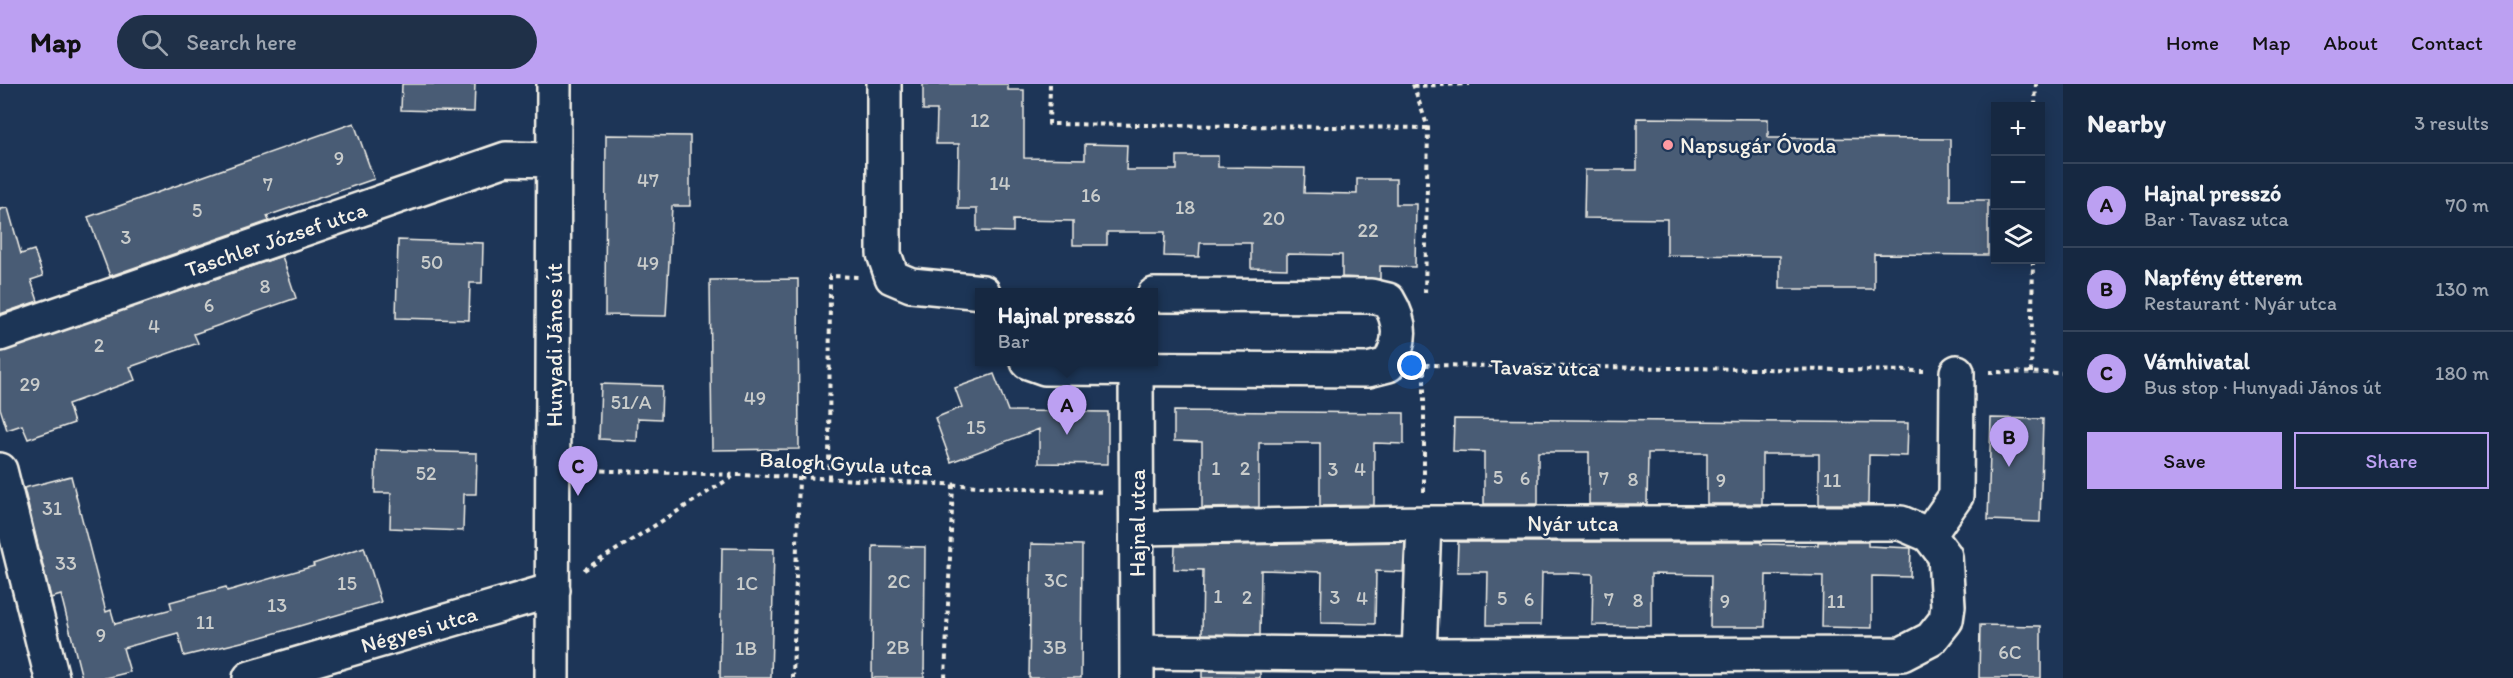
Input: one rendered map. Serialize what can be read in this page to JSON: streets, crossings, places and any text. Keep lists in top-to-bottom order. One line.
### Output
{"streets":{"street":["Taschler József utca","Hunyadi János út","Hajnal utca","Nyár utca","Négyesi utca"],"path":["Tavasz utca","Balogh Gyula utca"]},"crossings":[["Taschler József utca","Hunyadi János út"],["Hunyadi János út","Balogh Gyula utca"],["Hunyadi János út","Négyesi utca"],["Balogh Gyula utca","Hajnal utca"],["Hajnal utca","Nyár utca"]],"places":["Napsugár Óvoda"],"house_numbers":["12","9","47","14","7","16","18","5","20","22","3","50","49","8","6","4","2","29","49","51/A","15","1","2","3","4","52","5","6","7","8","9","11","31","33","3C","2C","15","1C","1","2","3","4","5","6","7","8","9","11","13","11","9","2B","3B","1B","6C"],"page":{"header":"Map","search":"Search here","nav":["Home","Map","About","Contact"],"heading":["Nearby","3 results"],"map_buttons":["+","−"],"list":[{"mark":"A","name":"Hajnal presszó","note":"Bar · Tavasz utca","value":"70 m"},{"mark":"B","name":"Napfény étterem","note":"Restaurant · Nyár utca","value":"130 m"},{"mark":"C","name":"Vámhivatal","note":"Bus stop · Hunyadi János út","value":"180 m"}],"popup":["Hajnal presszó","Bar"],"pins":["A","B","C"],"buttons":["Save","Share"]}}
